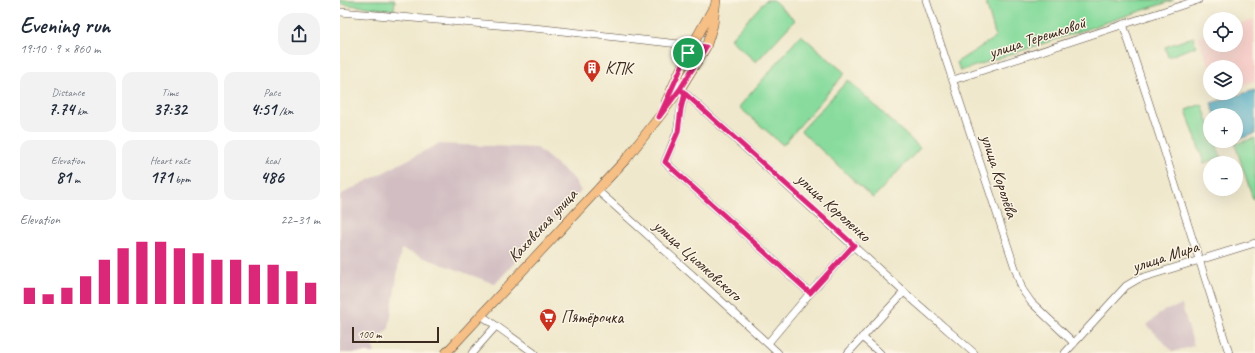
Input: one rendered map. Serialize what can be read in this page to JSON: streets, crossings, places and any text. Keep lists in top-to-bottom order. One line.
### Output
{"streets":{"main road":["Каховская улица"],"street":["улица Терешковой","улица Королёва","улица Короленко","улица Мира","улица Циолковского"]},"crossings":[["улица Терешковой","улица Королёва"],["улица Королёва","улица Мира"],["улица Короленко","Каховская улица"],["Каховская улица","улица Циолковского"]],"places":{"building":["КПК"],"supermarket":["Пятёрочка"]},"scale_bar":"100 m","page":{"heading":["Evening run","19:10 · 9 × 860 m"],"map_buttons":["+","−"],"stats":[["Distance","7.74 km"],["Time","37:32"],["Pace","4:51 /km"],["Elevation","81 m"],["Heart rate","171 bpm"],["kcal","486"]],"chart":["Elevation","22–31 m"],"scale":"100 m"}}
